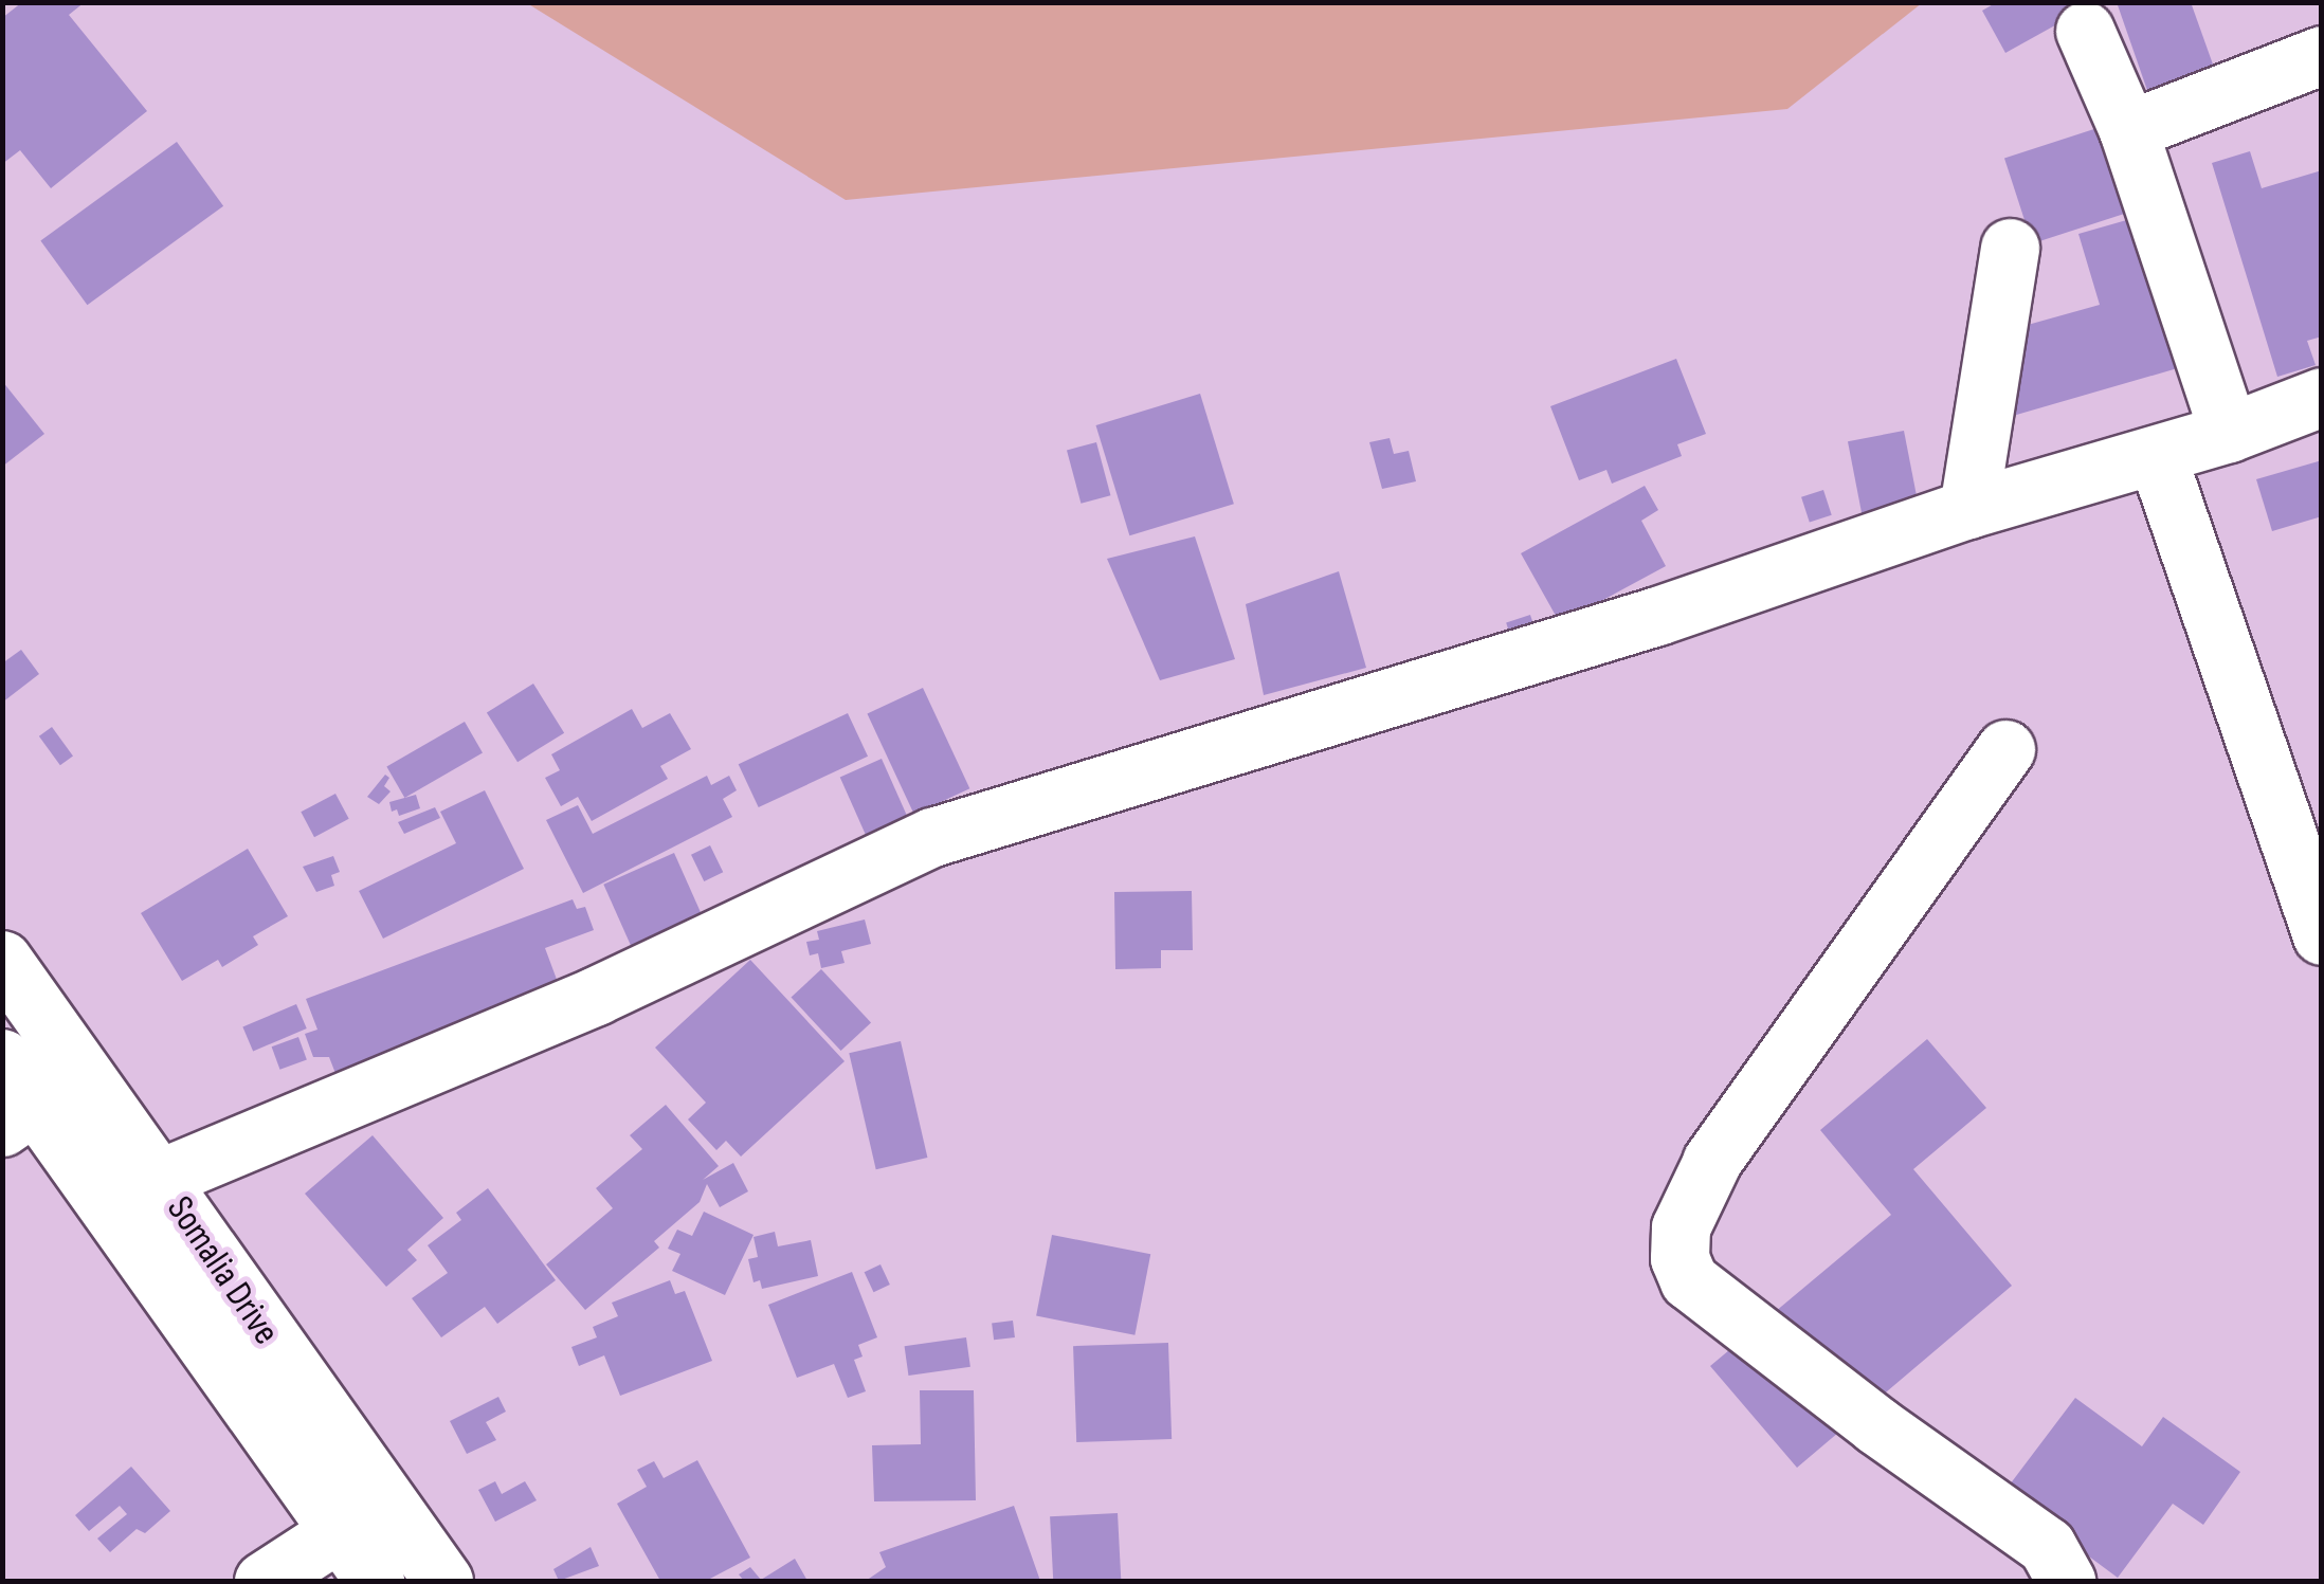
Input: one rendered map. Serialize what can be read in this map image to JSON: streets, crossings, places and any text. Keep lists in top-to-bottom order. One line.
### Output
{"streets":{"street":["Somalia Drive"]}}
